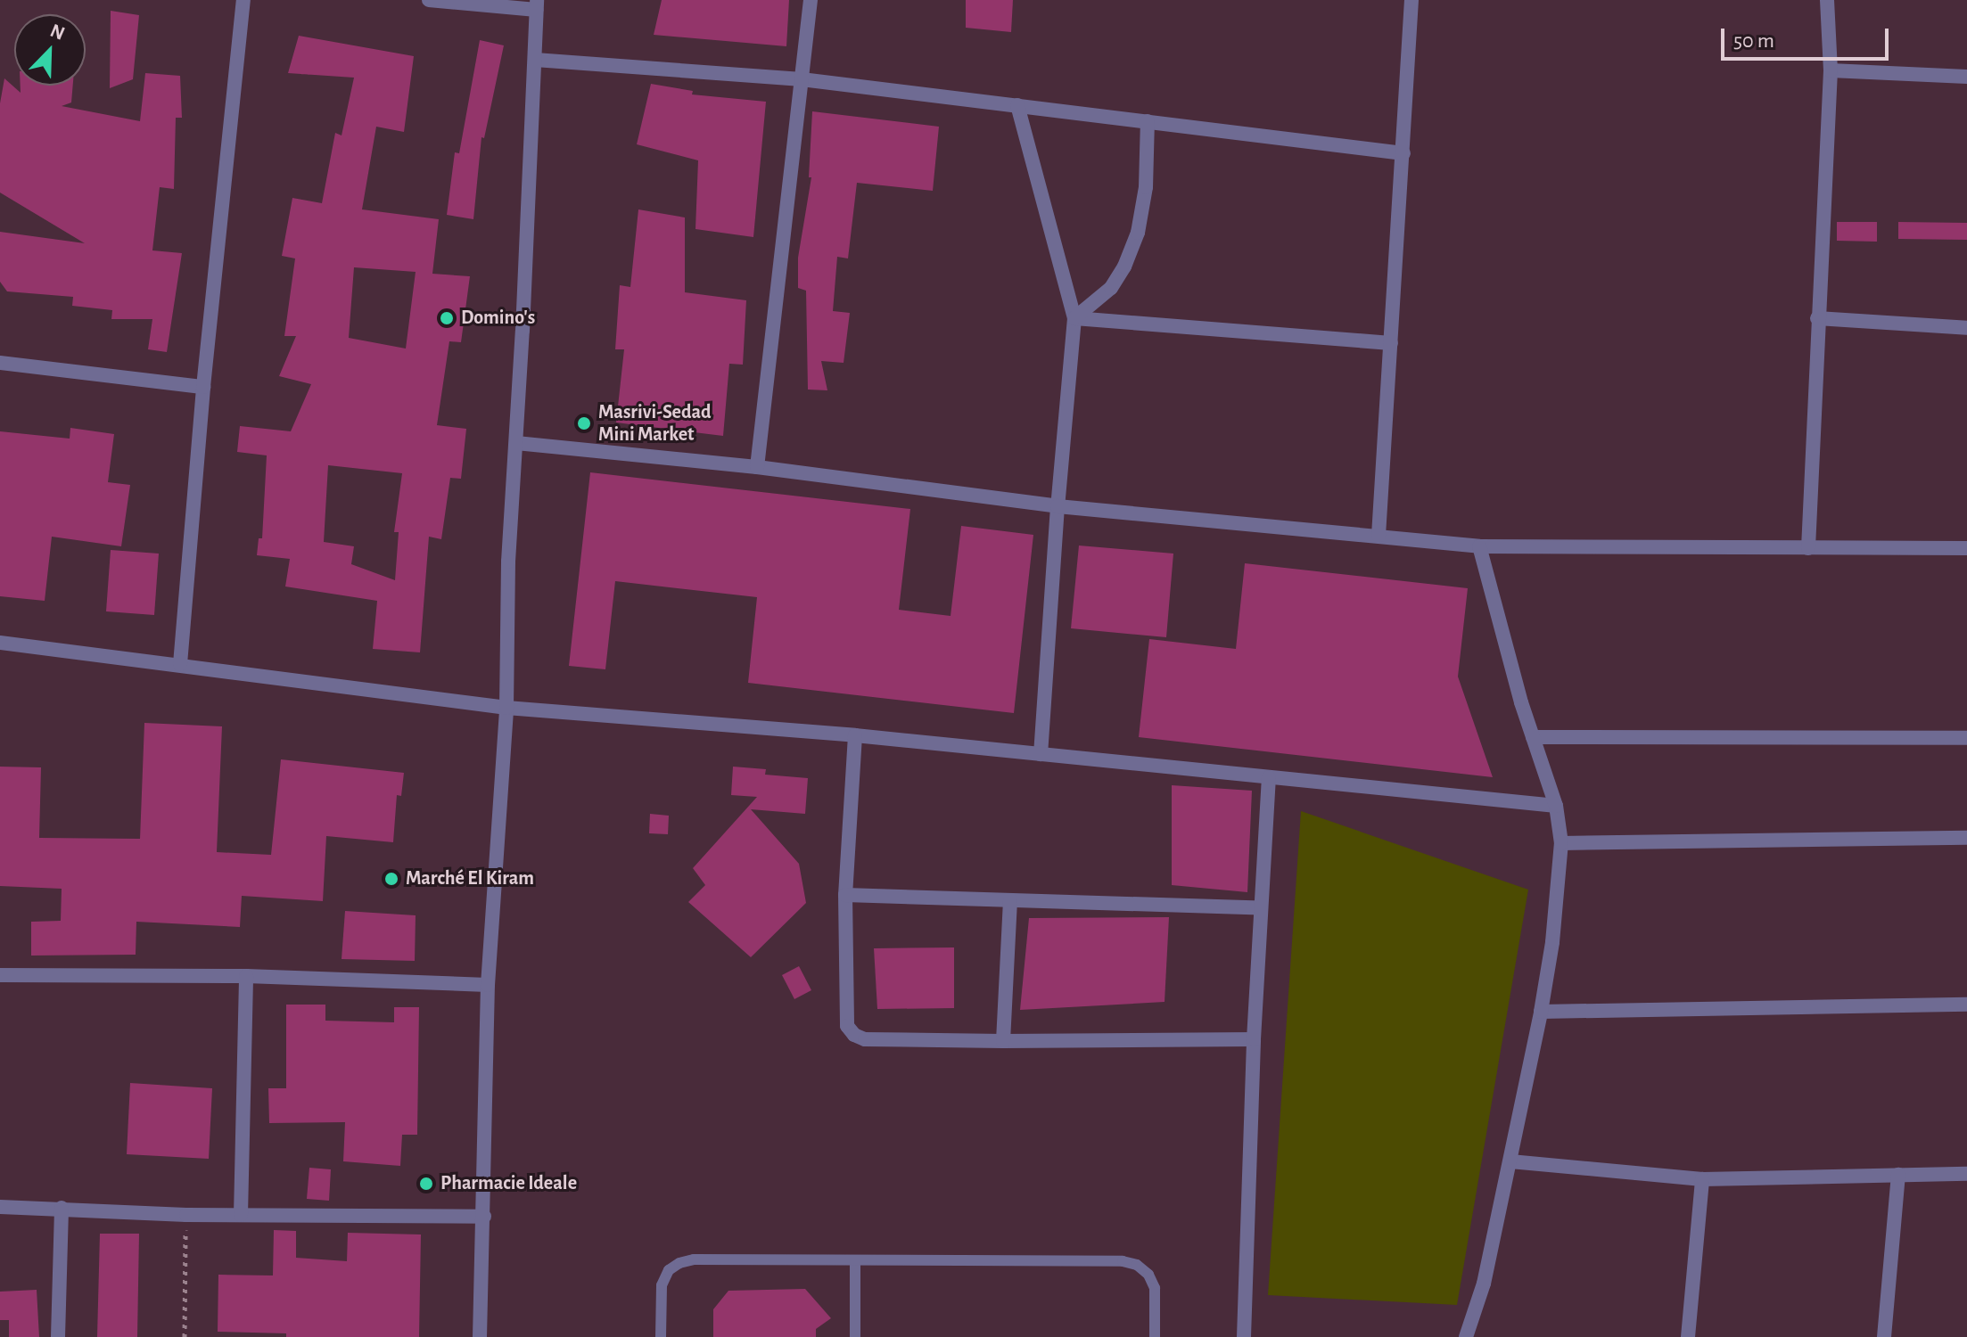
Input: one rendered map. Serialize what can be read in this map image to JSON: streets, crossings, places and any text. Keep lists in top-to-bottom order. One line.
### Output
{"places":["Domino's","Masrivi-Sedad Mini Market","Marché El Kiram","Pharmacie Ideale"],"scale_bar":"50 m","north":"top right"}
